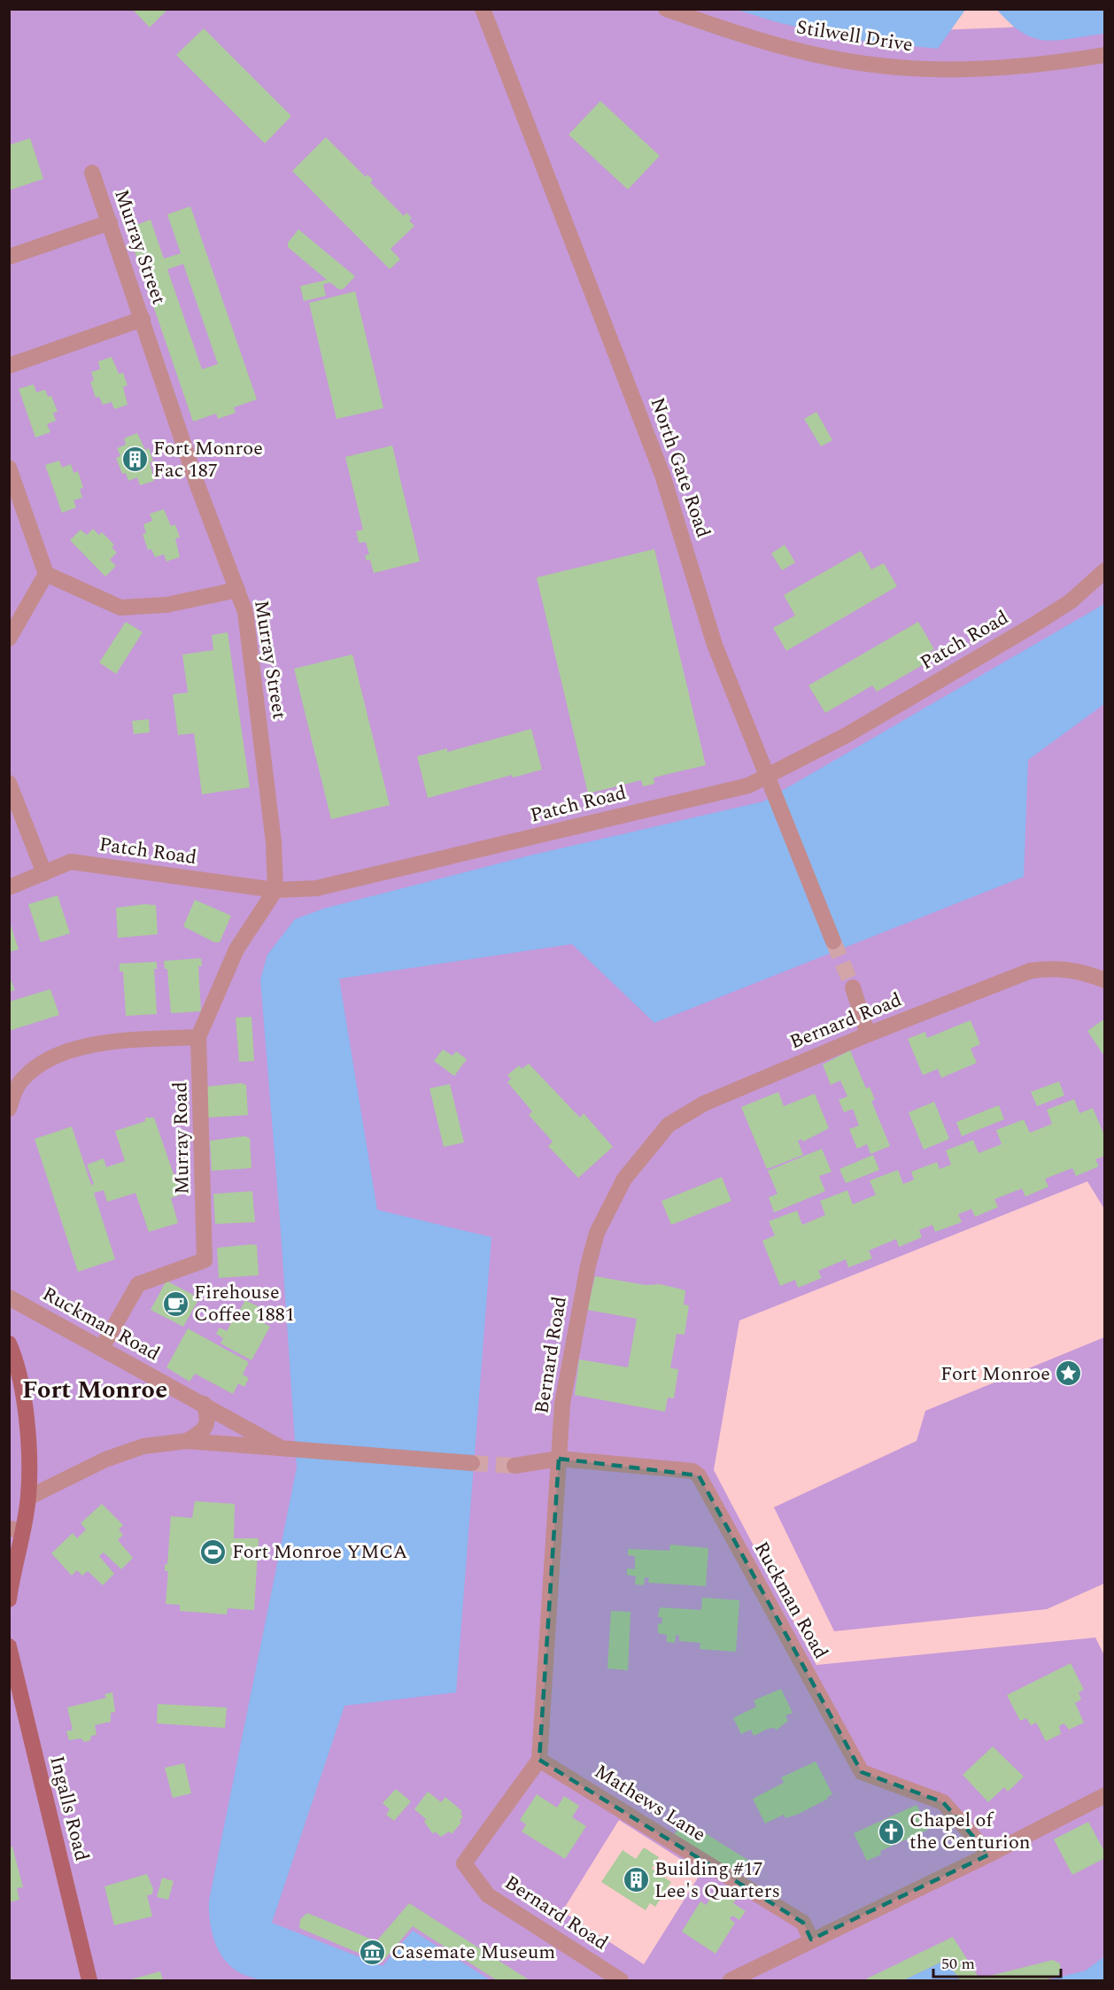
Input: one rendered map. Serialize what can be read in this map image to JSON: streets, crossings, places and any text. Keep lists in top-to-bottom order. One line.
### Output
{"streets":{"street":["Stilwell Drive","Murray Street","North Gate Road","Patch Road","Bernard Road","Murray Road","Ruckman Road","Mathews Lane","Ingalls Road"]},"crossings":[["Murray Street","Patch Road"],["Murray Street","Murray Road"],["North Gate Road","Patch Road"],["Patch Road","Murray Road"],["Bernard Road","Ruckman Road"],["Bernard Road","Mathews Lane"],["Murray Road","Ruckman Road"]],"districts":["Fort Monroe"],"places":{"building":["Fort Monroe Fac 187","Building #17 Lee's Quarters"],"cafe":["Firehouse Coffee 1881"],"place":["Fort Monroe"],"sports":["Fort Monroe YMCA"],"church":["Chapel of the Centurion"],"museum":["Casemate Museum"]},"scale_bar":"50 m"}
